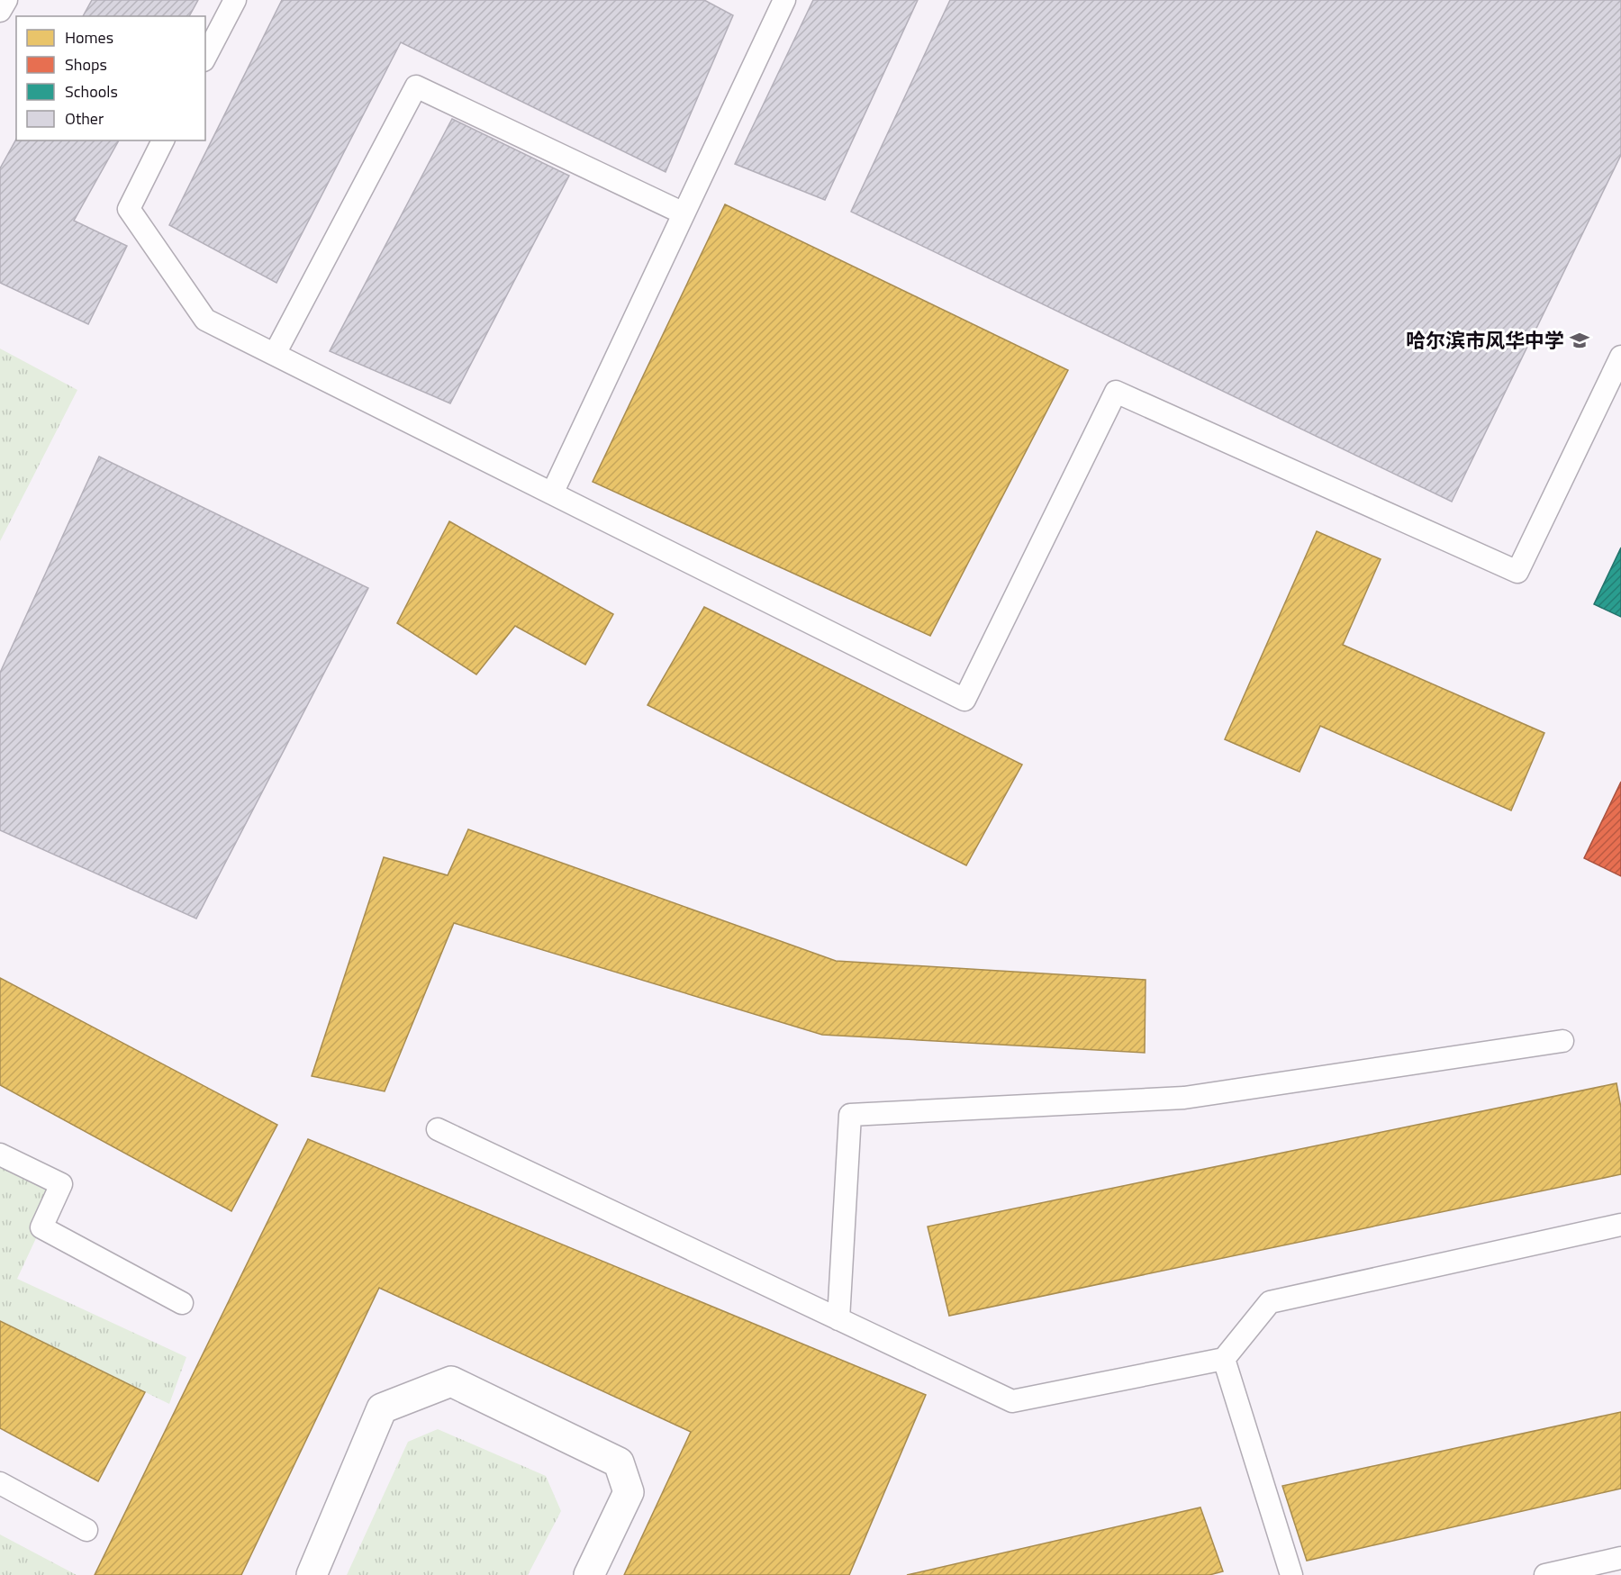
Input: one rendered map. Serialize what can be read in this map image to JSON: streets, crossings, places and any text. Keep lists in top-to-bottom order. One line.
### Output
{"places":{"school or university":["哈尔滨市风华中学"]},"legend":["Homes","Shops","Schools","Other"]}
